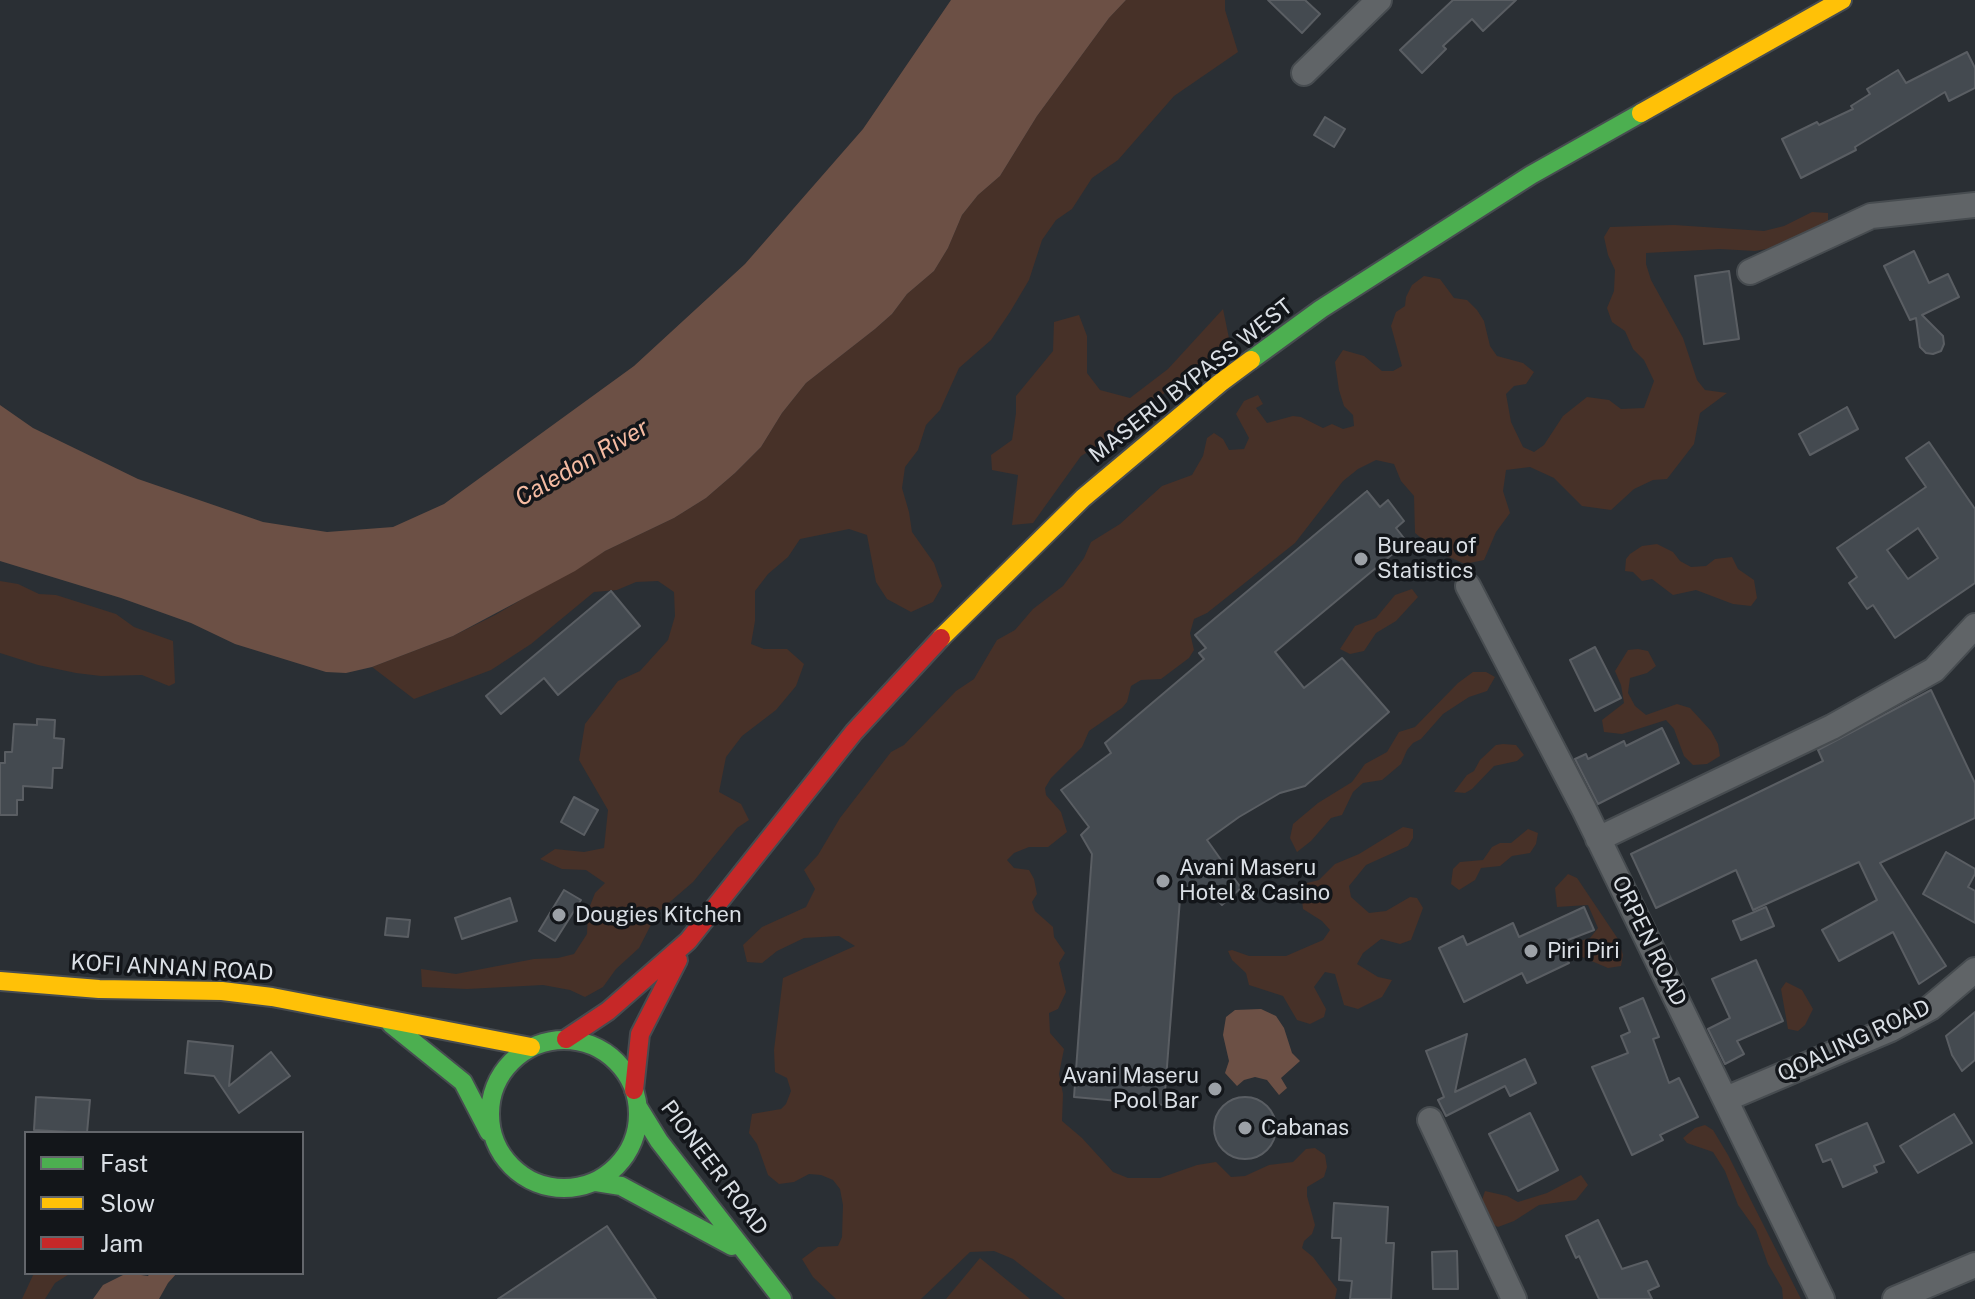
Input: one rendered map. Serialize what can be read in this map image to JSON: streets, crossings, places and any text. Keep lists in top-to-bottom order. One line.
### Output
{"streets":{"main road":["MASERU BYPASS WEST","KOFI ANNAN ROAD","PIONEER ROAD"],"street":["ORPEN ROAD","QOALING ROAD"]},"crossings":[["ORPEN ROAD","QOALING ROAD"],["KOFI ANNAN ROAD","PIONEER ROAD"]],"water":["Caledon River"],"places":["Bureau of Statistics","Avani Maseru Hotel & Casino","Dougies Kitchen","Piri Piri","Avani Maseru Pool Bar","Cabanas"],"legend":["Fast","Slow","Jam"]}
